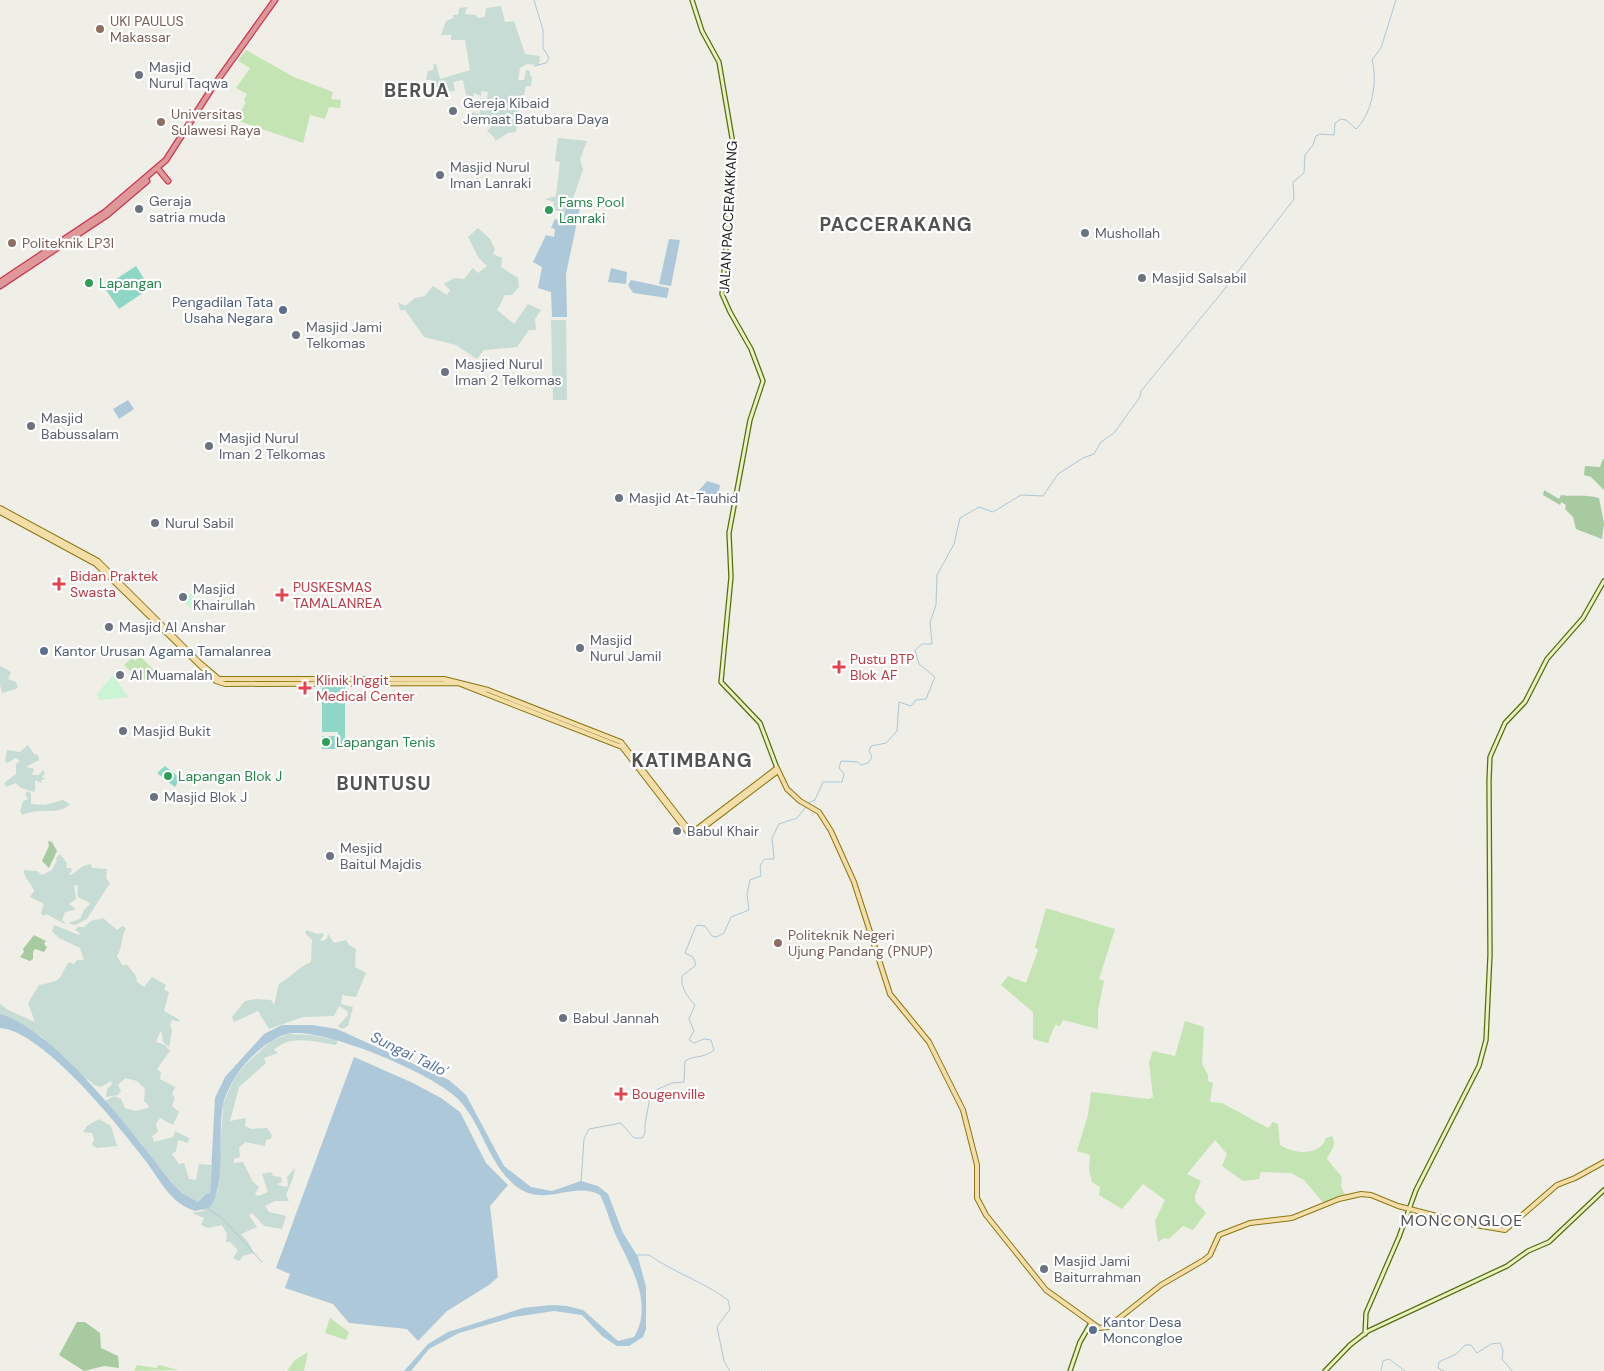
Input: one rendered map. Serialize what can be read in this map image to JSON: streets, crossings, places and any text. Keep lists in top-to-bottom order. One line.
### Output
{"streets":{"street":["JALAN PACCERAKKANG"]},"districts":["BERUA","PACCERAKANG","KATIMBANG","BUNTUSU","MONCONGLOE"],"water":["Sungai Tallo'"],"places":{"other":["UKI PAULUS Makassar","Masjid Nurul Taqwa","Gereja Kibaid Jemaat Batubara Daya","Universitas Sulawesi Raya","Masjid Nurul Iman Lanraki","Geraja satria muda","Fams Pool Lanraki","Mushollah","Politeknik LP3I","Masjid Salsabil","Lapangan","Pengadilan Tata Usaha Negara","Masjid Jami Telkomas","Masjied Nurul Iman 2 Telkomas","Masjid Babussalam","Masjid Nurul Iman 2 Telkomas","Masjid At-Tauhid","Nurul Sabil","Masjid Khairullah","Masjid Al Anshar","Masjid Nurul Jamil","Kantor Urusan Agama Tamalanrea","Al Muamalah","Masjid Bukit","Lapangan Tenis","Lapangan Blok J","Masjid Blok J","Babul Khair","Mesjid Baitul Majdis","Politeknik Negeri Ujung Pandang (PNUP)","Babul Jannah","Masjid Jami Baiturrahman","Kantor Desa Moncongloe"],"health":["Bidan Praktek Swasta","PUSKESMAS TAMALANREA","Pustu BTP Blok AF","Klinik Inggit Medical Center","Bougenville"]}}
